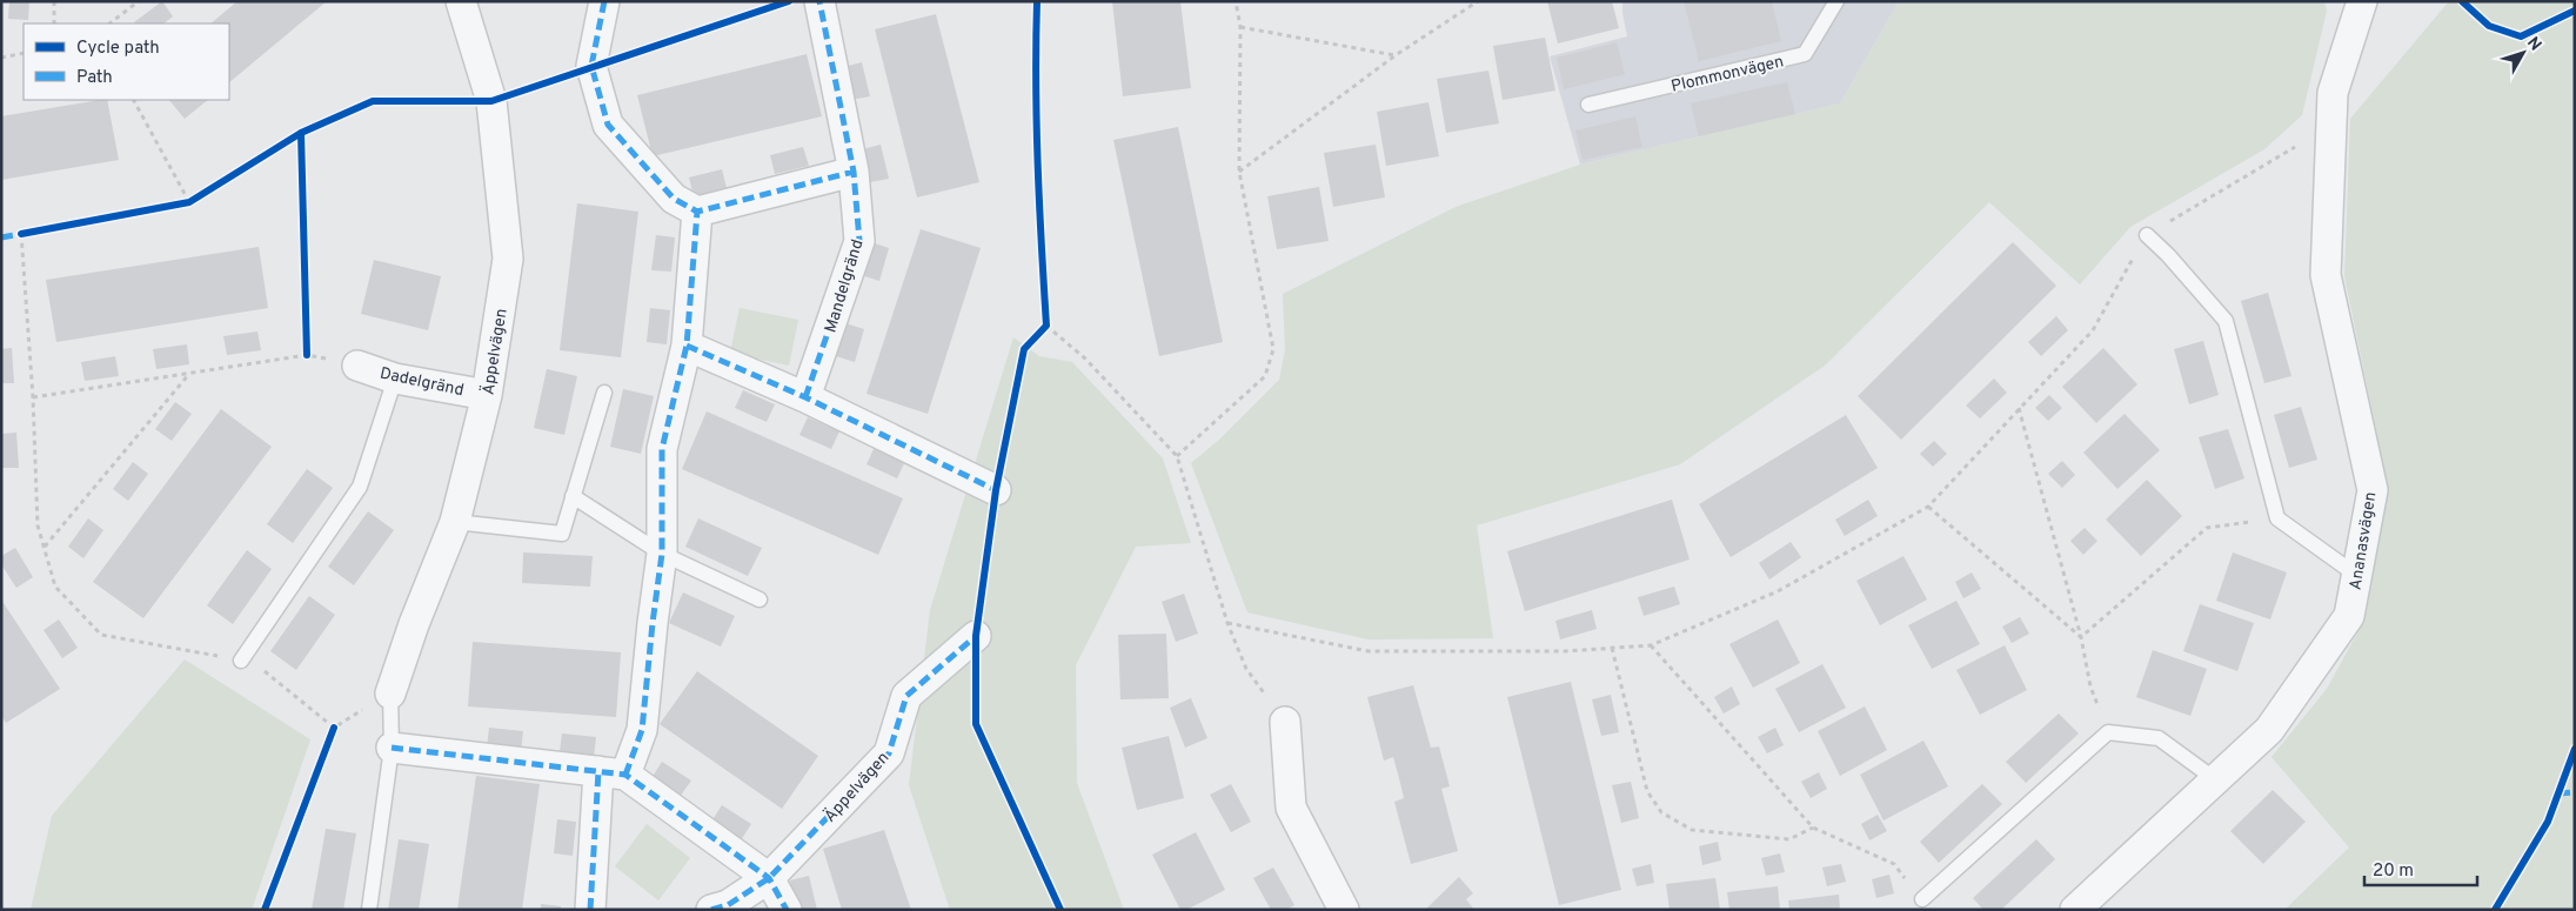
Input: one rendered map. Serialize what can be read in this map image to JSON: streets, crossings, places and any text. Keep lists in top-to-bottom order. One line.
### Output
{"streets":{"street":["Mandelgränd","Äppelvägen","Dadelgränd","Ananasvägen"],"lane":["Plommonvägen"]},"crossings":[["Äppelvägen","Dadelgränd"]],"legend":["Cycle path","Path"],"scale_bar":"20 m","north":"top right"}
